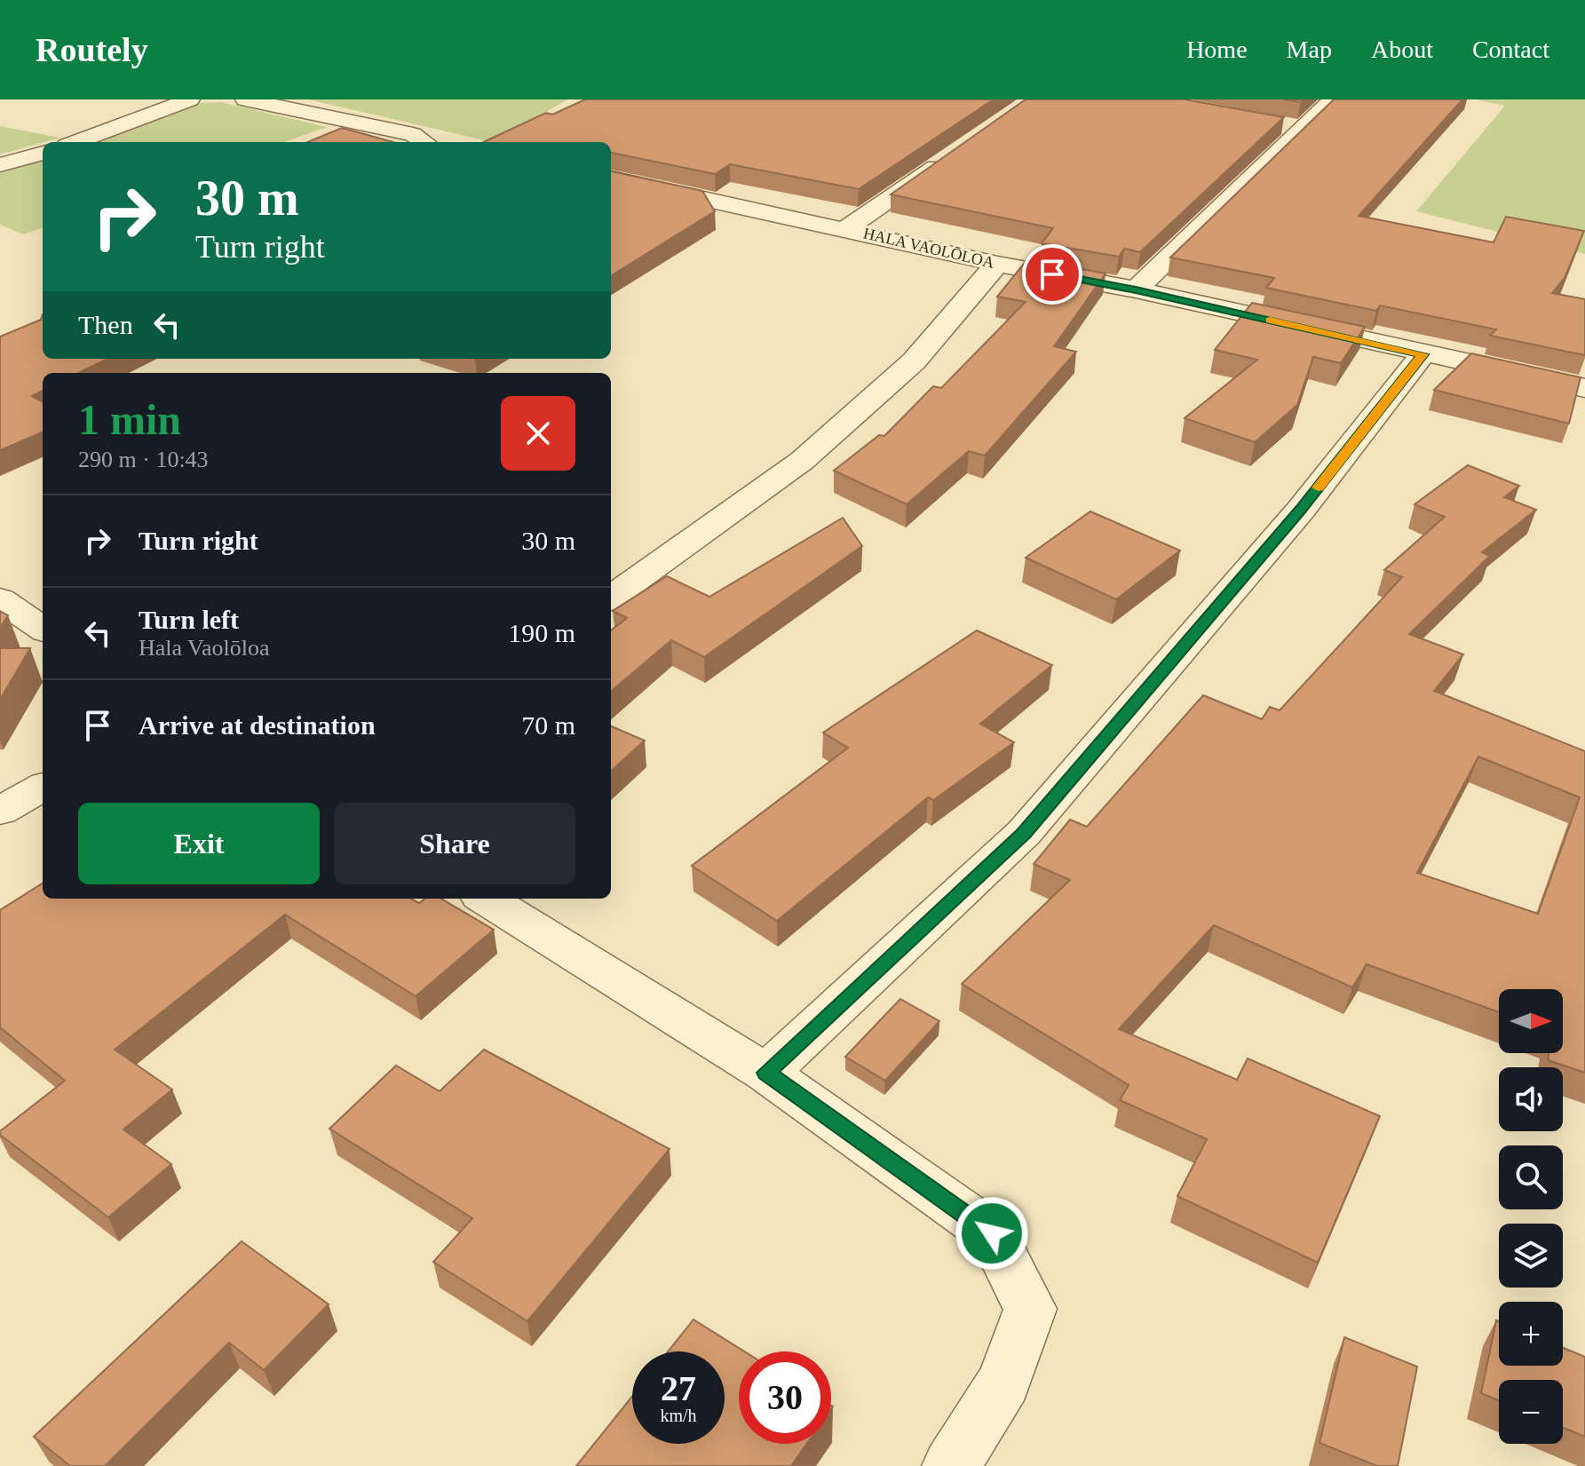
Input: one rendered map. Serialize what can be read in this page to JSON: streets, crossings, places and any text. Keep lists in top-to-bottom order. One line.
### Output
{"streets":{"street":["HALA VAOLŌLOA"]},"north":"right","page":{"header":"Routely","nav":["Home","Map","About","Contact"],"turn":["30 m","Turn right"],"then":"Then","heading":["1 min","290 m · 10:43"],"list":[{"name":"Turn right","value":"30 m"},{"name":"Turn left","note":"Hala Vaolōloa","value":"190 m"},{"name":"Arrive at destination","value":"70 m"}],"buttons":["Exit","Share"],"map_buttons":["+","−"],"speed":"27 km/h","limit":"30"}}
